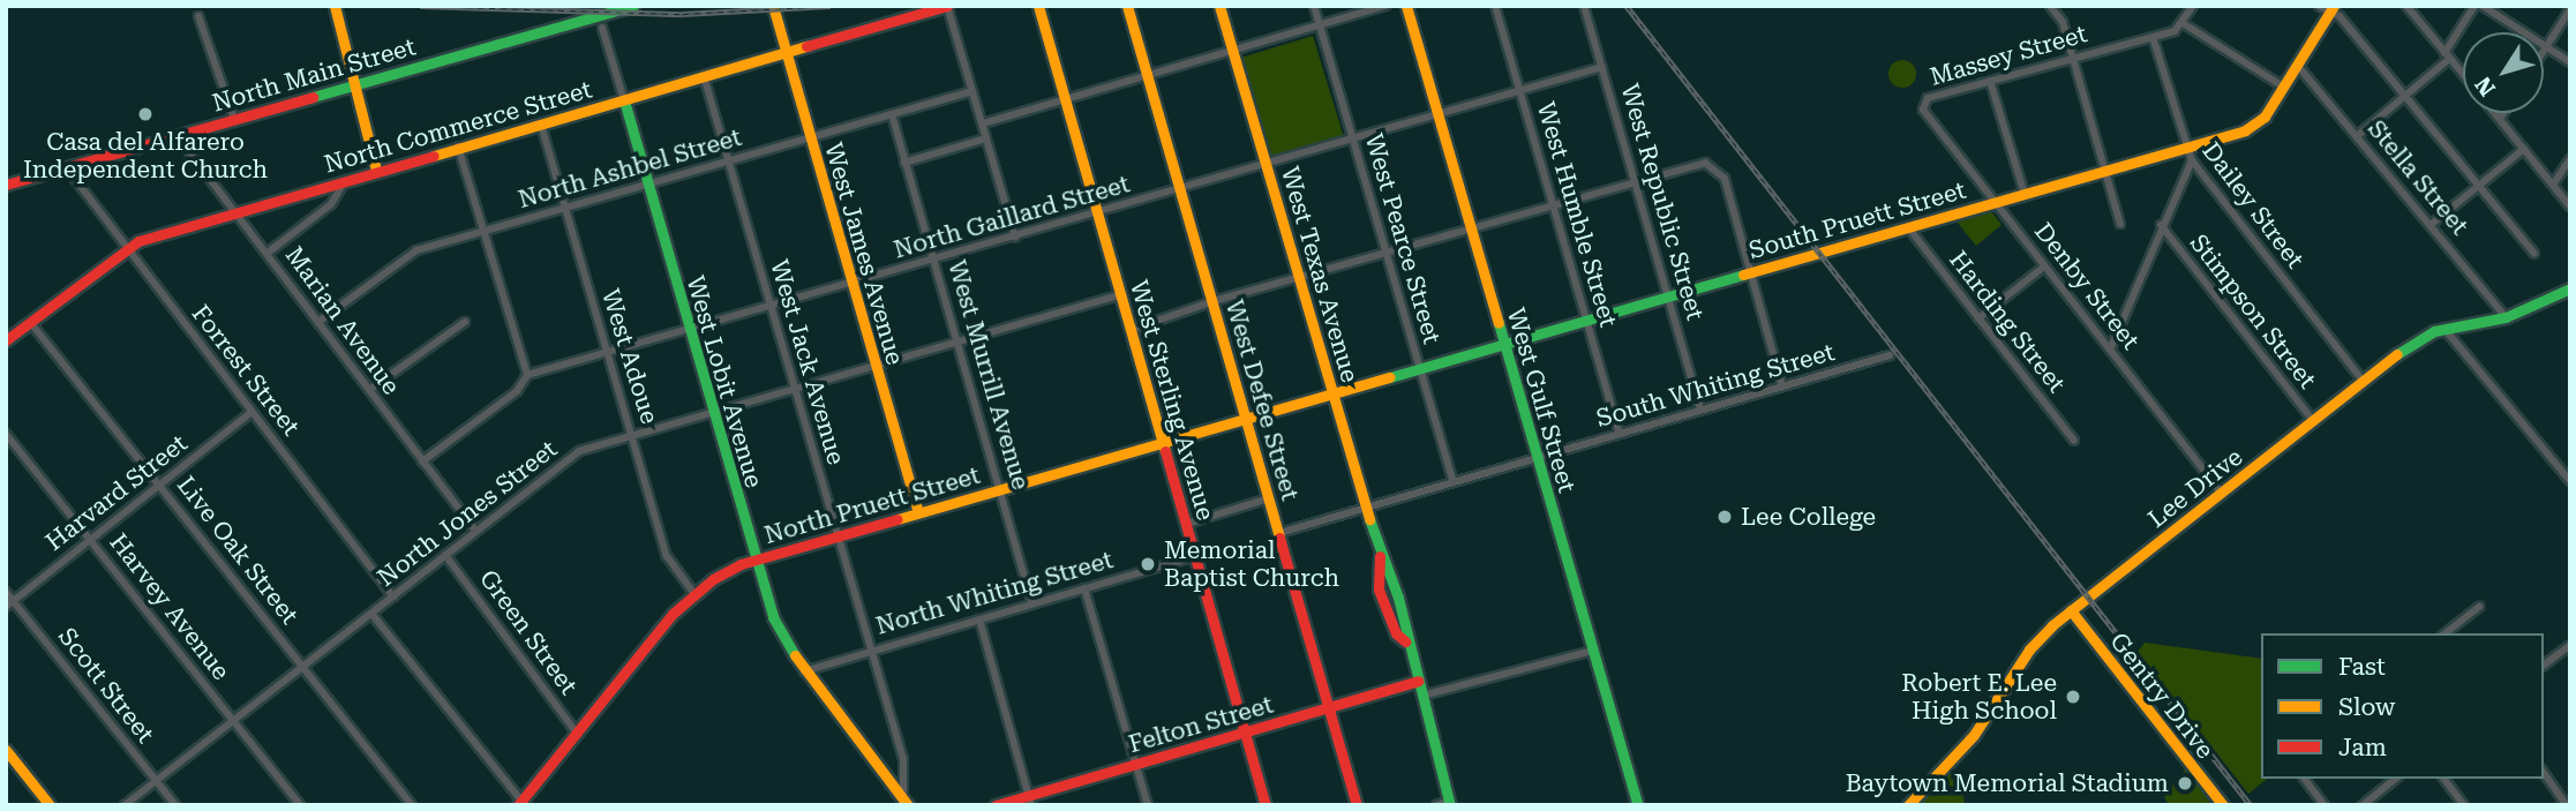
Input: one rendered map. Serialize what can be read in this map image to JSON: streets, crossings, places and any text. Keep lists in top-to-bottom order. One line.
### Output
{"streets":{"street":["Massey Street","North Main Street","North Commerce Street","North Ashbel Street","Stella Street","West Republic Street","Dailey Street","West Humble Street","North Gaillard Street","South Pruett Street","West Pearce Street","West James Avenue","West Texas Avenue","Denby Street","Stimpson Street","Marian Avenue","Harding Street","West Adoue","West Jack Avenue","Forrest Street","West Murrill Avenue","West Lobit Avenue","South Whiting Street","West Sterling Avenue","West Defee Street","West Gulf Street","Lee Drive","Harvard Street","North Pruett Street","North Jones Street","Live Oak Street","North Whiting Street","Harvey Avenue","Green Street","Scott Street","Gentry Drive","Felton Street"]},"crossings":[["Massey Street","Dailey Street"],["Massey Street","Denby Street"],["North Main Street","Marian Avenue"],["North Main Street","Forrest Street"],["North Commerce Street","West James Avenue"],["North Commerce Street","Marian Avenue"],["North Commerce Street","West Adoue"],["North Commerce Street","West Jack Avenue"],["North Commerce Street","Forrest Street"],["North Commerce Street","West Lobit Avenue"],["North Commerce Street","Live Oak Street"],["North Ashbel Street","West James Avenue"],["North Ashbel Street","Marian Avenue"],["North Ashbel Street","West Adoue"],["North Ashbel Street","West Jack Avenue"],["North Ashbel Street","West Murrill Avenue"],["North Ashbel Street","West Lobit Avenue"],["Stella Street","South Pruett Street"],["Stella Street","Lee Drive"],["West Republic Street","North Gaillard Street"],["West Republic Street","South Pruett Street"],["West Republic Street","South Whiting Street"],["Dailey Street","South Pruett Street"],["Dailey Street","Lee Drive"],["West Humble Street","North Gaillard Street"],["West Humble Street","South Pruett Street"],["West Humble Street","South Whiting Street"],["North Gaillard Street","West Pearce Street"],["North Gaillard Street","West James Avenue"],["North Gaillard Street","West Texas Avenue"],["North Gaillard Street","Marian Avenue"],["North Gaillard Street","West Adoue"],["North Gaillard Street","West Jack Avenue"],["North Gaillard Street","West Murrill Avenue"],["North Gaillard Street","West Lobit Avenue"],["North Gaillard Street","West Sterling Avenue"],["North Gaillard Street","West Defee Street"],["North Gaillard Street","West Gulf Street"],["South Pruett Street","West Pearce Street"],["South Pruett Street","West Texas Avenue"],["South Pruett Street","Denby Street"],["South Pruett Street","Harding Street"],["South Pruett Street","West Gulf Street"],["South Pruett Street","North Pruett Street"],["West Pearce Street","South Whiting Street"],["West James Avenue","North Pruett Street"],["West James Avenue","North Jones Street"],["West Texas Avenue","South Whiting Street"],["West Texas Avenue","North Pruett Street"],["West Texas Avenue","Felton Street"],["Denby Street","Lee Drive"],["Stimpson Street","Lee Drive"],["Marian Avenue","North Jones Street"],["West Adoue","North Pruett Street"],["West Adoue","North Jones Street"],["West Jack Avenue","West Lobit Avenue"],["West Jack Avenue","North Pruett Street"],["West Jack Avenue","North Jones Street"],["West Jack Avenue","North Whiting Street"],["Forrest Street","Harvard Street"],["Forrest Street","North Jones Street"],["West Murrill Avenue","North Pruett Street"],["West Murrill Avenue","North Jones Street"],["West Murrill Avenue","North Whiting Street"],["West Lobit Avenue","North Pruett Street"],["West Lobit Avenue","North Jones Street"],["West Lobit Avenue","North Whiting Street"],["South Whiting Street","West Gulf Street"],["West Sterling Avenue","North Pruett Street"],["West Sterling Avenue","North Jones Street"],["West Sterling Avenue","North Whiting Street"],["West Sterling Avenue","Felton Street"],["West Defee Street","North Pruett Street"],["West Defee Street","Felton Street"],["Lee Drive","Gentry Drive"],["Harvard Street","Live Oak Street"],["Harvard Street","Harvey Avenue"],["Harvard Street","Scott Street"],["North Pruett Street","Green Street"],["North Jones Street","Live Oak Street"],["North Jones Street","Harvey Avenue"],["North Jones Street","Green Street"],["North Jones Street","Scott Street"]],"places":["Casa del Alfarero Independent Church","Lee College","Memorial Baptist Church","Robert E. Lee High School","Baytown Memorial Stadium"],"legend":["Fast","Slow","Jam"],"north":"bottom left"}
